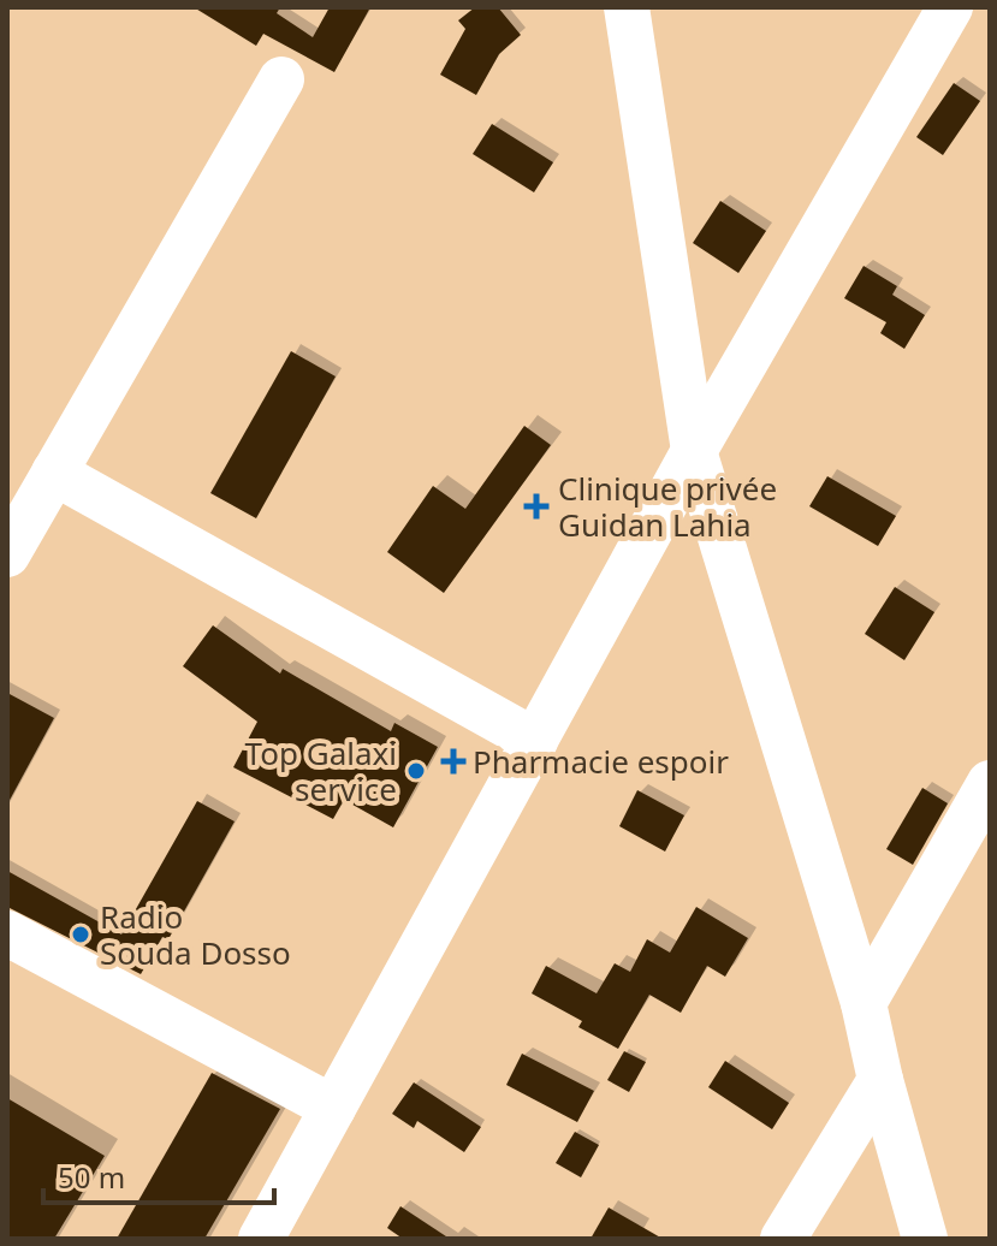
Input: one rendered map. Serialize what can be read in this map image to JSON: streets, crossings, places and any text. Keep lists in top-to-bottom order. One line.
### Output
{"places":{"health":["Clinique privée Guidan Lahia","Pharmacie espoir"],"other":["Top Galaxi service","Radio Souda Dosso"]},"scale_bar":"50 m"}
